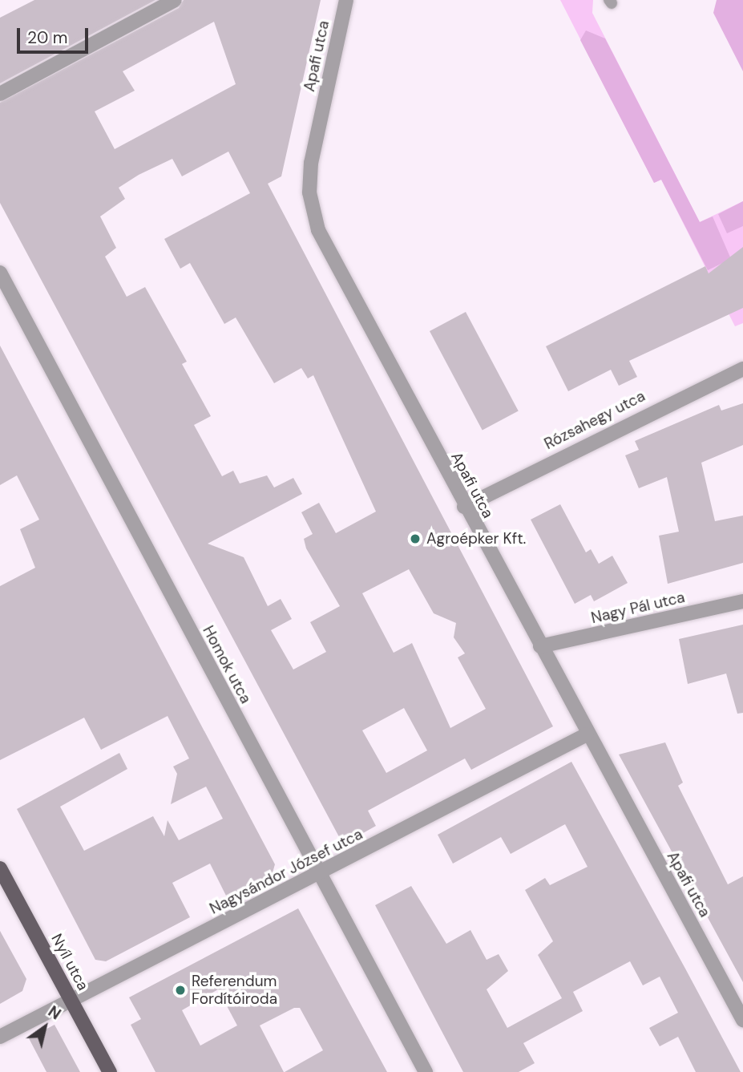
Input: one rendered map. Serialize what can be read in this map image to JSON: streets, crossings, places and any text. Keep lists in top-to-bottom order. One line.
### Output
{"streets":{"main road":["Nyíl utca"],"street":["Apafi utca","Rózsahegy utca","Nagy Pál utca","Homok utca","Nagysándor József utca"]},"crossings":[["Apafi utca","Rózsahegy utca"],["Apafi utca","Nagy Pál utca"],["Apafi utca","Nagysándor József utca"],["Homok utca","Nagysándor József utca"],["Nagysándor József utca","Nyíl utca"]],"places":["Agroépker Kft.","Referendum Fordítóiroda"],"scale_bar":"20 m","north":"top right"}
